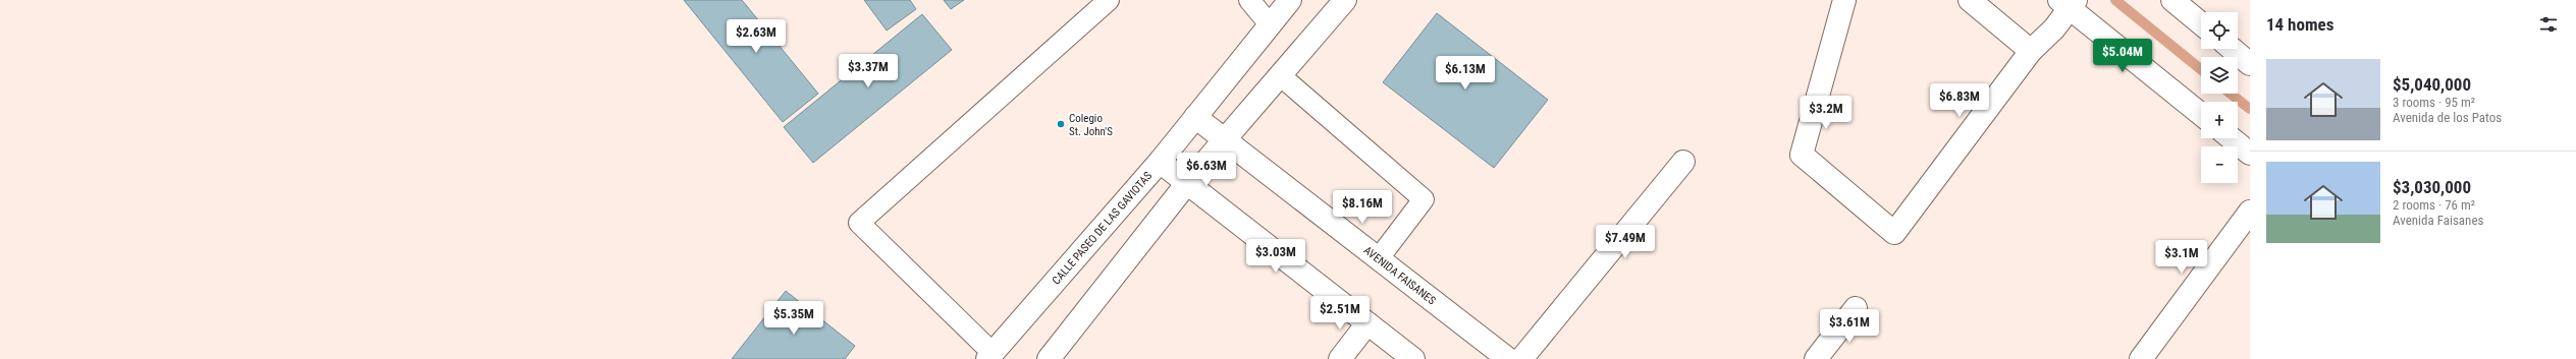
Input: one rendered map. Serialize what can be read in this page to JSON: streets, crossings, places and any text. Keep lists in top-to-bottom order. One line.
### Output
{"streets":{"street":["CALLE PASEO DE LAS GAVIOTAS","AVENIDA FAISANES"]},"crossings":[["CALLE PASEO DE LAS GAVIOTAS","AVENIDA FAISANES"]],"places":["Colegio St. John'S"],"page":{"heading":"14 homes","map_buttons":["+","−"],"price":["$2.63M","$5.04M","$3.37M","$6.13M","$6.83M","$3.2M","$6.63M","$8.16M","$7.49M","$3.03M","$3.1M","$2.51M","$5.35M","$3.61M"],"list":[{"name":"$5,040,000","note":"3 rooms · 95 m² · Avenida de los Patos"},{"name":"$3,030,000","note":"2 rooms · 76 m² · Avenida Faisanes"}]}}
